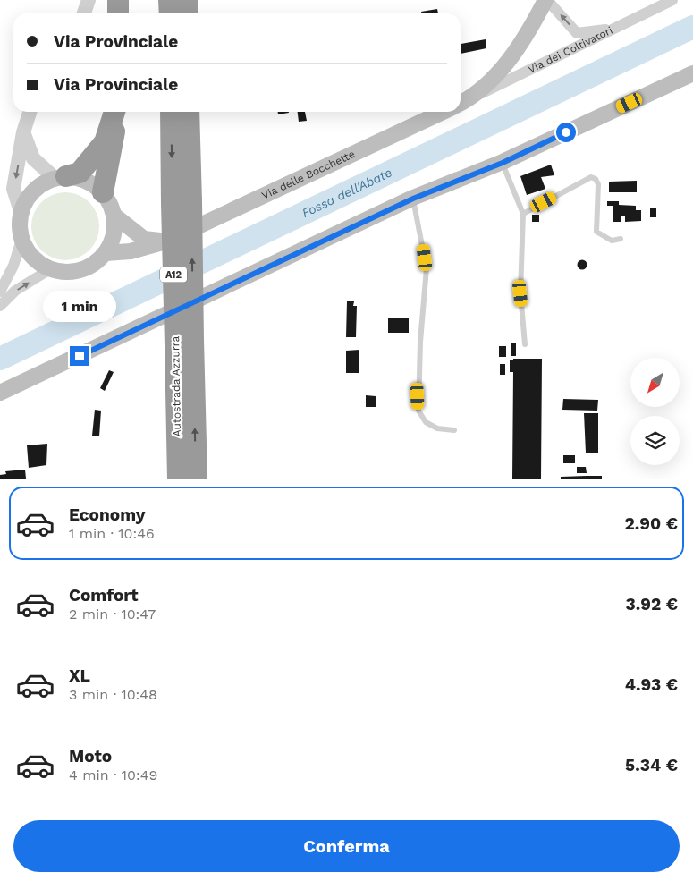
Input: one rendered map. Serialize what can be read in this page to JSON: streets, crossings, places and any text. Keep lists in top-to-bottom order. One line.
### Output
{"streets":{"highway":["A12","Autostrada Azzurra"],"main road":["Via delle Bocchette"],"street":["Via dei Coltivatori"]},"water":["Fossa dell'Abate"],"north":"bottom left","page":{"banner":["Via Provinciale","Via Provinciale"],"bubble":"1 min","list":[{"name":"Economy","note":"1 min · 10:46","value":"2.90 €"},{"name":"Comfort","note":"2 min · 10:47","value":"3.92 €"},{"name":"XL","note":"3 min · 10:48","value":"4.93 €"},{"name":"Moto","note":"4 min · 10:49","value":"5.34 €"}],"buttons":"Conferma"}}
